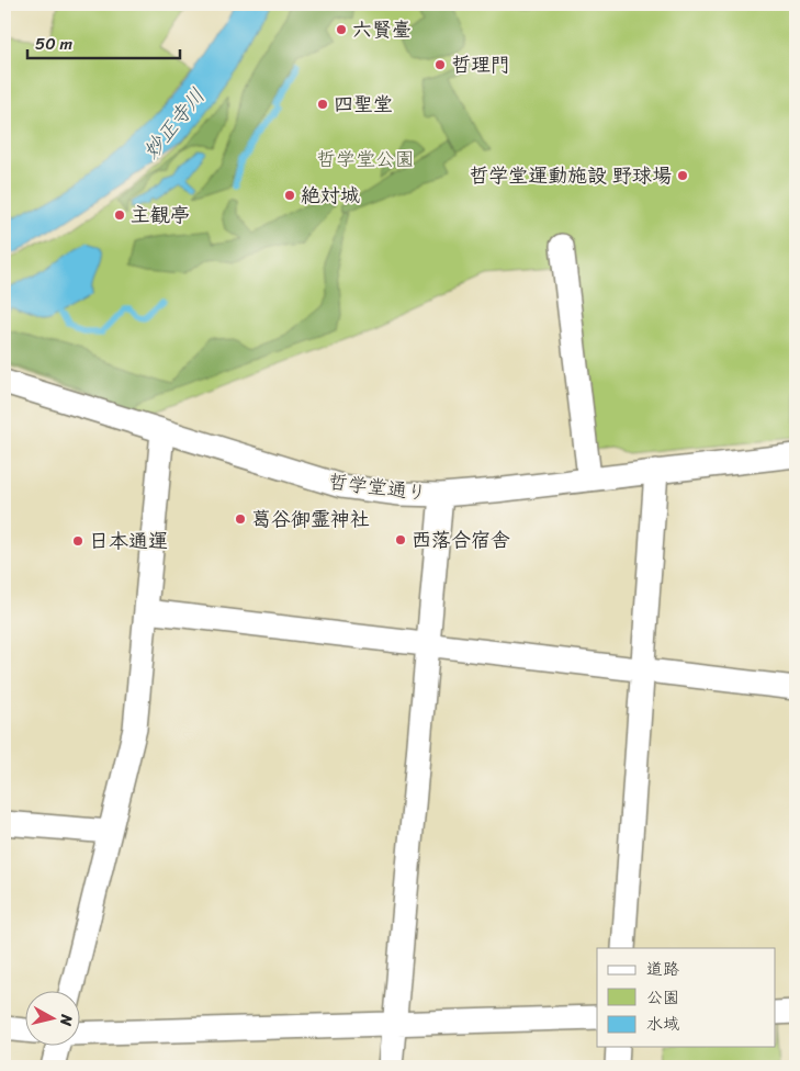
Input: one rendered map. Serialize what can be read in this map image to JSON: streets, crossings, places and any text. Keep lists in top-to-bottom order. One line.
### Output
{"streets":{"street":["哲学堂通り"]},"water":["妙正寺川"],"parks":["哲学堂公園"],"places":["六賢臺","哲理門","四聖堂","哲学堂運動施設 野球場","絶対城","主観亭","葛谷御霊神社","西落合宿舎","日本通運"],"legend":["道路","公園","水域"],"scale_bar":"50 m","north":"right"}
